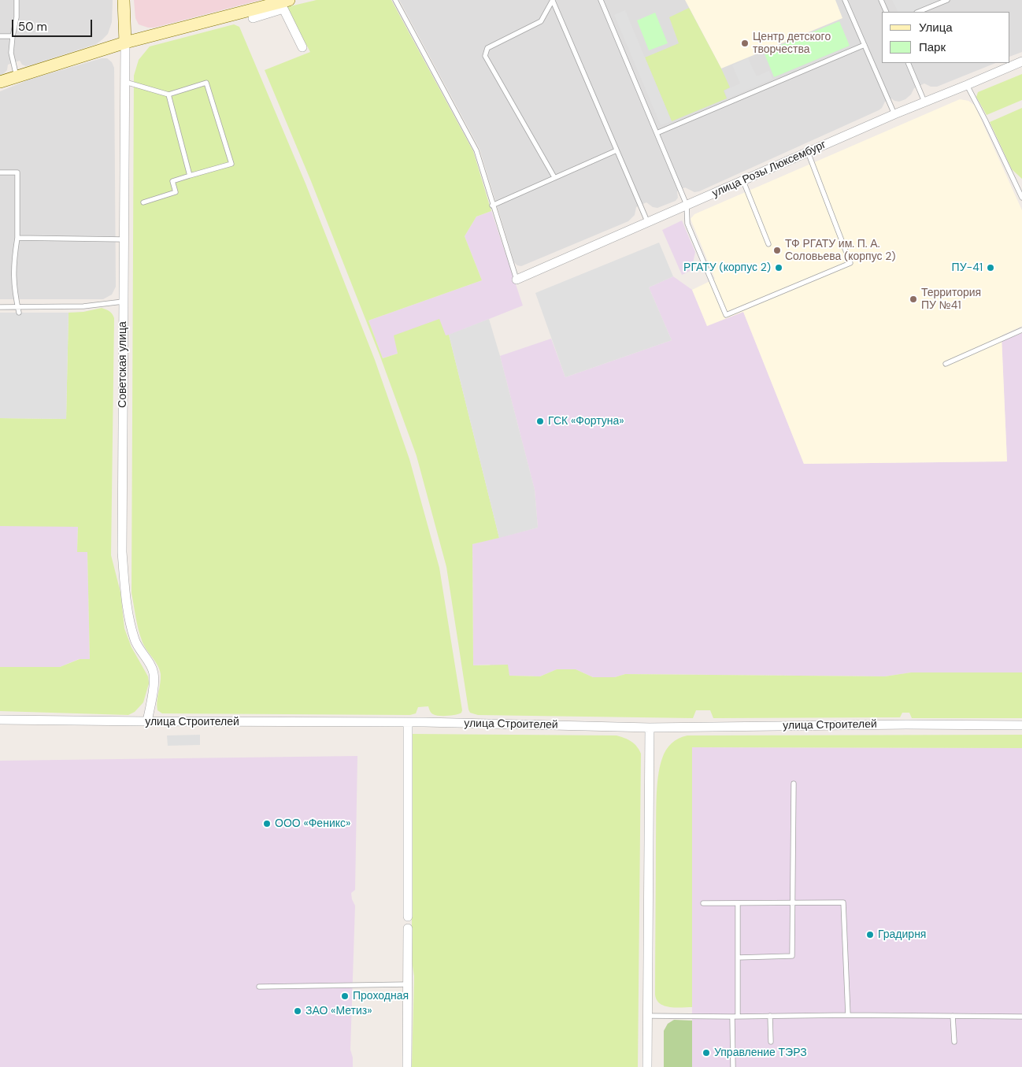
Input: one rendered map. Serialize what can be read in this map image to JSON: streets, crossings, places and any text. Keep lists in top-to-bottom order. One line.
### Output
{"streets":{"street":["улица Розы Люксембург","Советская улица","улица Строителей"]},"crossings":[["Советская улица","улица Строителей"]],"places":["Центр детского творчества","ТФ РГАТУ им. П. А. Соловьева (корпус 2)","РГАТУ (корпус 2)","ПУ-41","Территория ПУ №41","ГСК «Фортуна»","ООО «Феникс»","Градирня","Проходная","ЗАО «Метиз»","Управление ТЭРЗ"],"legend":["Улица","Парк"],"scale_bar":"50 m"}
